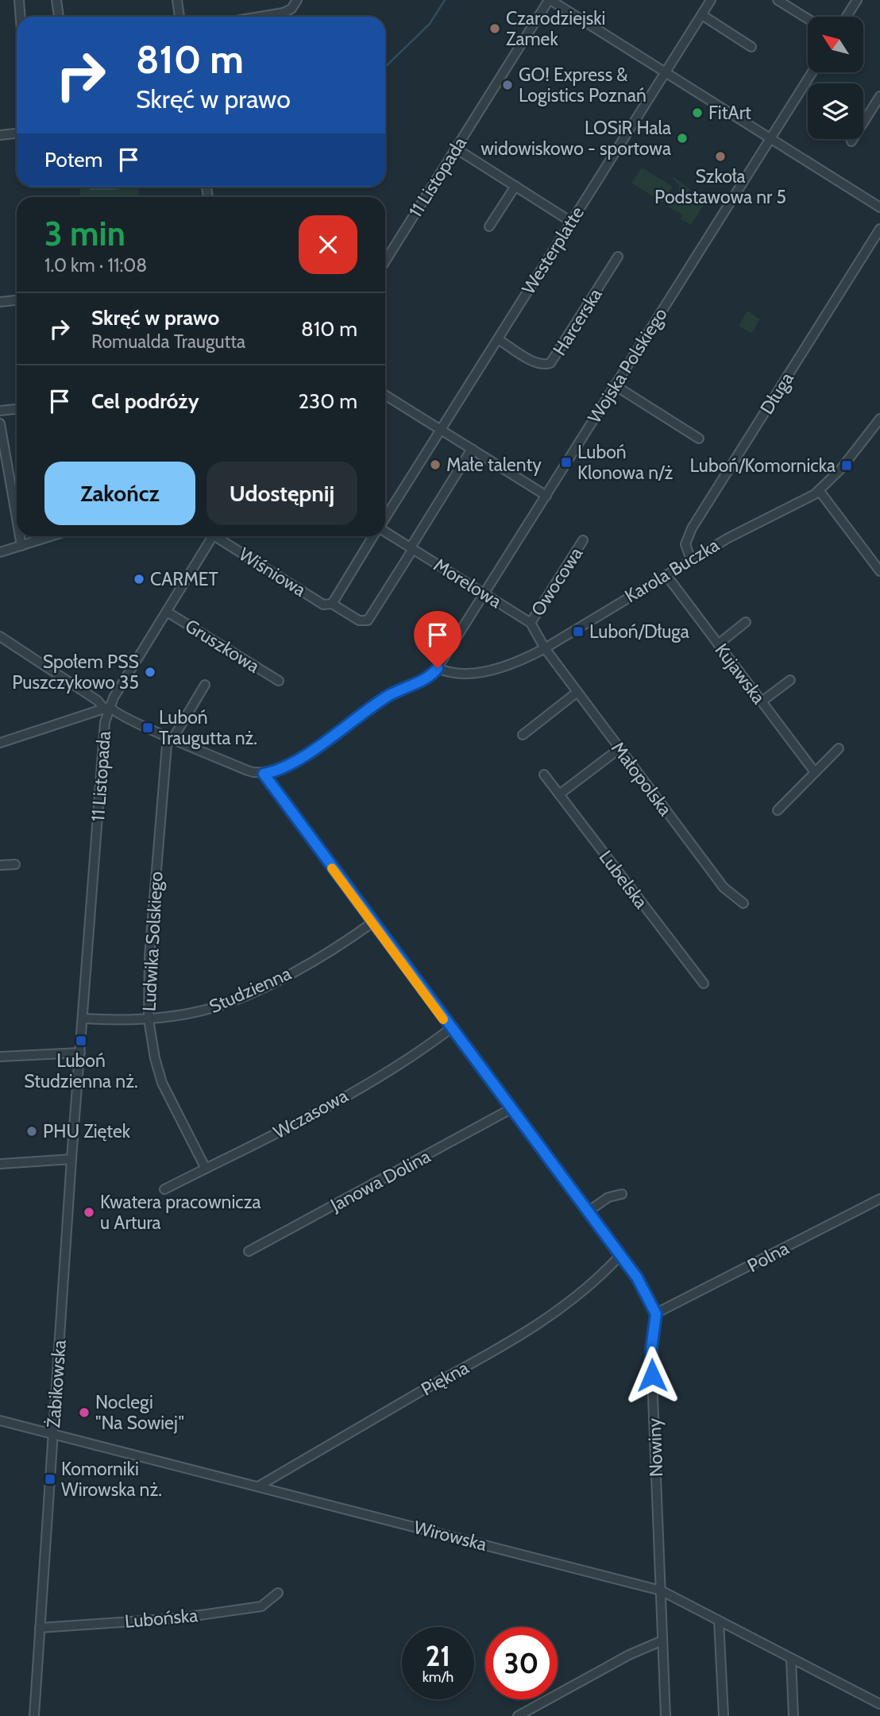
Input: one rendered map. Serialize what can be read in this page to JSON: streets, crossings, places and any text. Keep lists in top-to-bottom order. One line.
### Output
{"streets":{"street":["11 Listopada","Westerplatte","Harcerska","Wojska Polskiego","Długa","Karola Buczka","Wiśniowa","Owocowa","Morelowa","Gruszkowa","Kujawska","Małopolska","Lubelska","Ludwika Solskiego","Studzienna","Wczasowa","Janowa Dolina","Polna","Piękna","Żabikowska","Nowiny","Wirowska","Lubońska"]},"crossings":[["11 Listopada","Gruszkowa"],["11 Listopada","Studzienna"],["11 Listopada","Żabikowska"],["Westerplatte","Harcerska"],["Westerplatte","Wiśniowa"],["Wojska Polskiego","Karola Buczka"],["Wojska Polskiego","Morelowa"],["Długa","Karola Buczka"],["Karola Buczka","Morelowa"],["Karola Buczka","Kujawska"],["Karola Buczka","Małopolska"],["Wiśniowa","Morelowa"],["Owocowa","Morelowa"],["Morelowa","Małopolska"],["Ludwika Solskiego","Studzienna"],["Ludwika Solskiego","Wczasowa"],["Polna","Nowiny"],["Piękna","Wirowska"],["Żabikowska","Wirowska"],["Żabikowska","Lubońska"],["Nowiny","Wirowska"]],"places":{"other":["Czarodziejski Zamek","GO! Express & Logistics Poznań","FitArt","LOSiR Hala widowiskowo - sportowa","Szkoła Podstawowa nr 5","Małe talenty","CARMET","Społem PSS Puszczykowo 35","PHU Ziętek","Kwatera pracownicza u Artura","Noclegi \"Na Sowiej\""],"transit":["Luboń Klonowa n/ż","Luboń/Komornicka","Luboń/Długa","Luboń Traugutta nż.","Luboń Studzienna nż.","Komorniki Wirowska nż."]},"north":"top left","page":{"turn":["810 m","Skręć w prawo"],"then":"Potem","heading":["3 min","1.0 km · 11:08"],"list":[{"name":"Skręć w prawo","note":"Romualda Traugutta","value":"810 m"},{"name":"Cel podróży","value":"230 m"}],"buttons":["Zakończ","Udostępnij"],"speed":"21 km/h","limit":"30"}}
